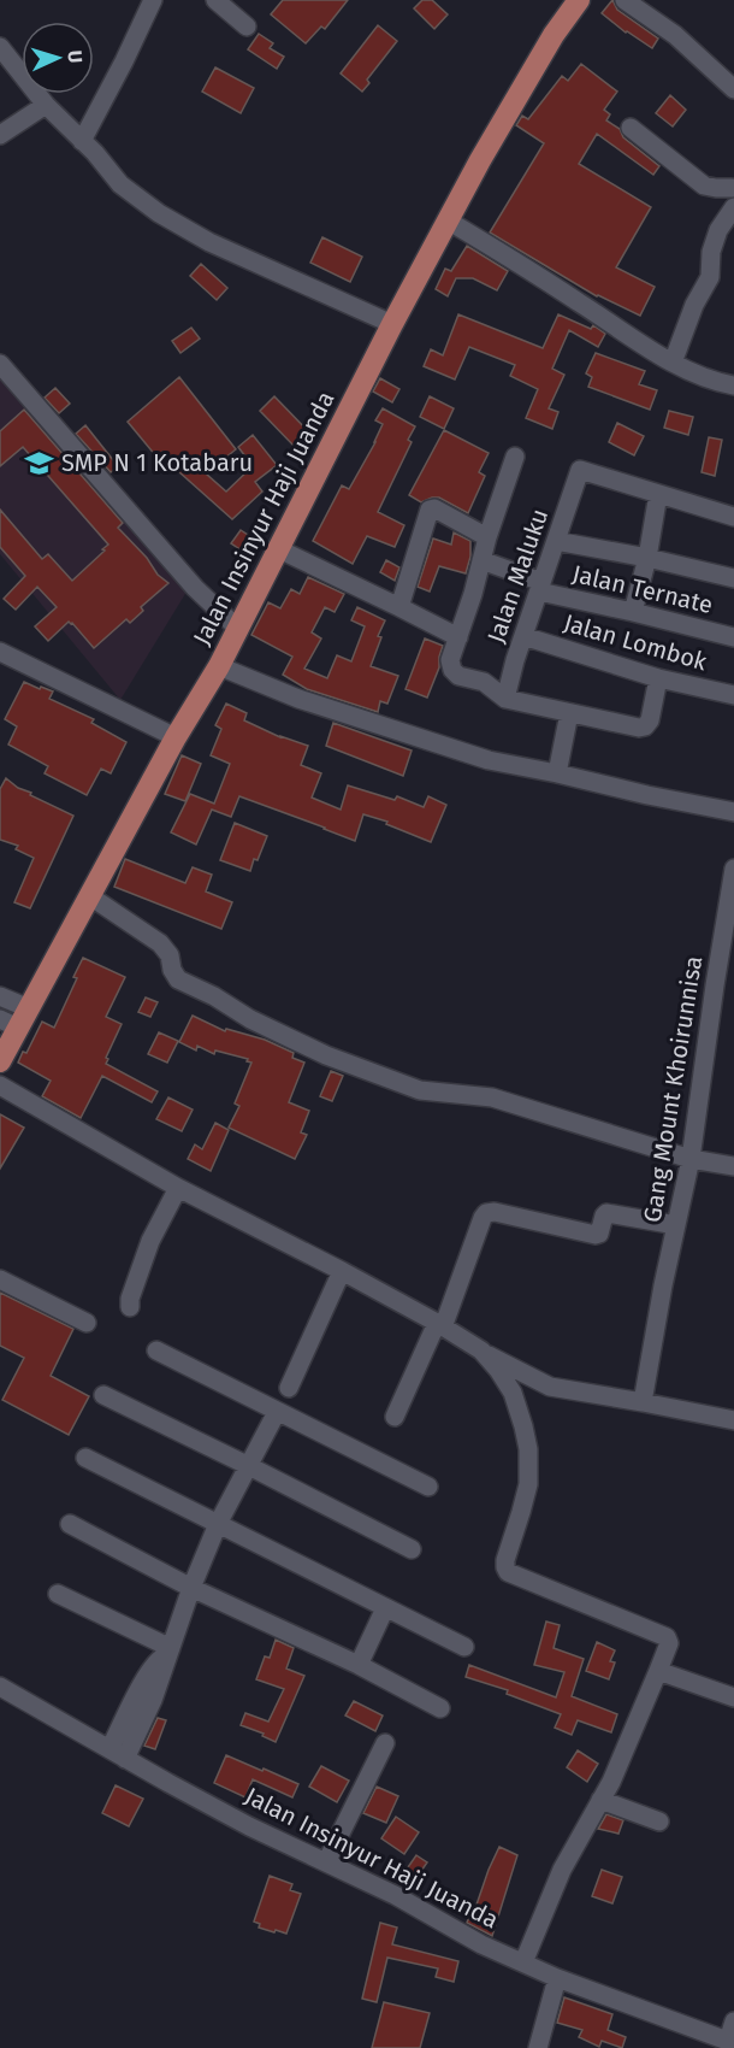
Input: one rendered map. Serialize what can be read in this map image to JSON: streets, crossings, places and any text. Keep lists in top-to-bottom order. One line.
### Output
{"streets":{"highway":["Jalan Insinyur Haji Juanda"],"street":["Jalan Maluku","Jalan Ternate","Jalan Lombok","Gang Mount Khoirunnisa"]},"crossings":[["Jalan Maluku","Jalan Ternate"],["Jalan Maluku","Jalan Lombok"]],"places":{"school or university":["SMP N 1 Kotabaru"]},"north":"right"}
